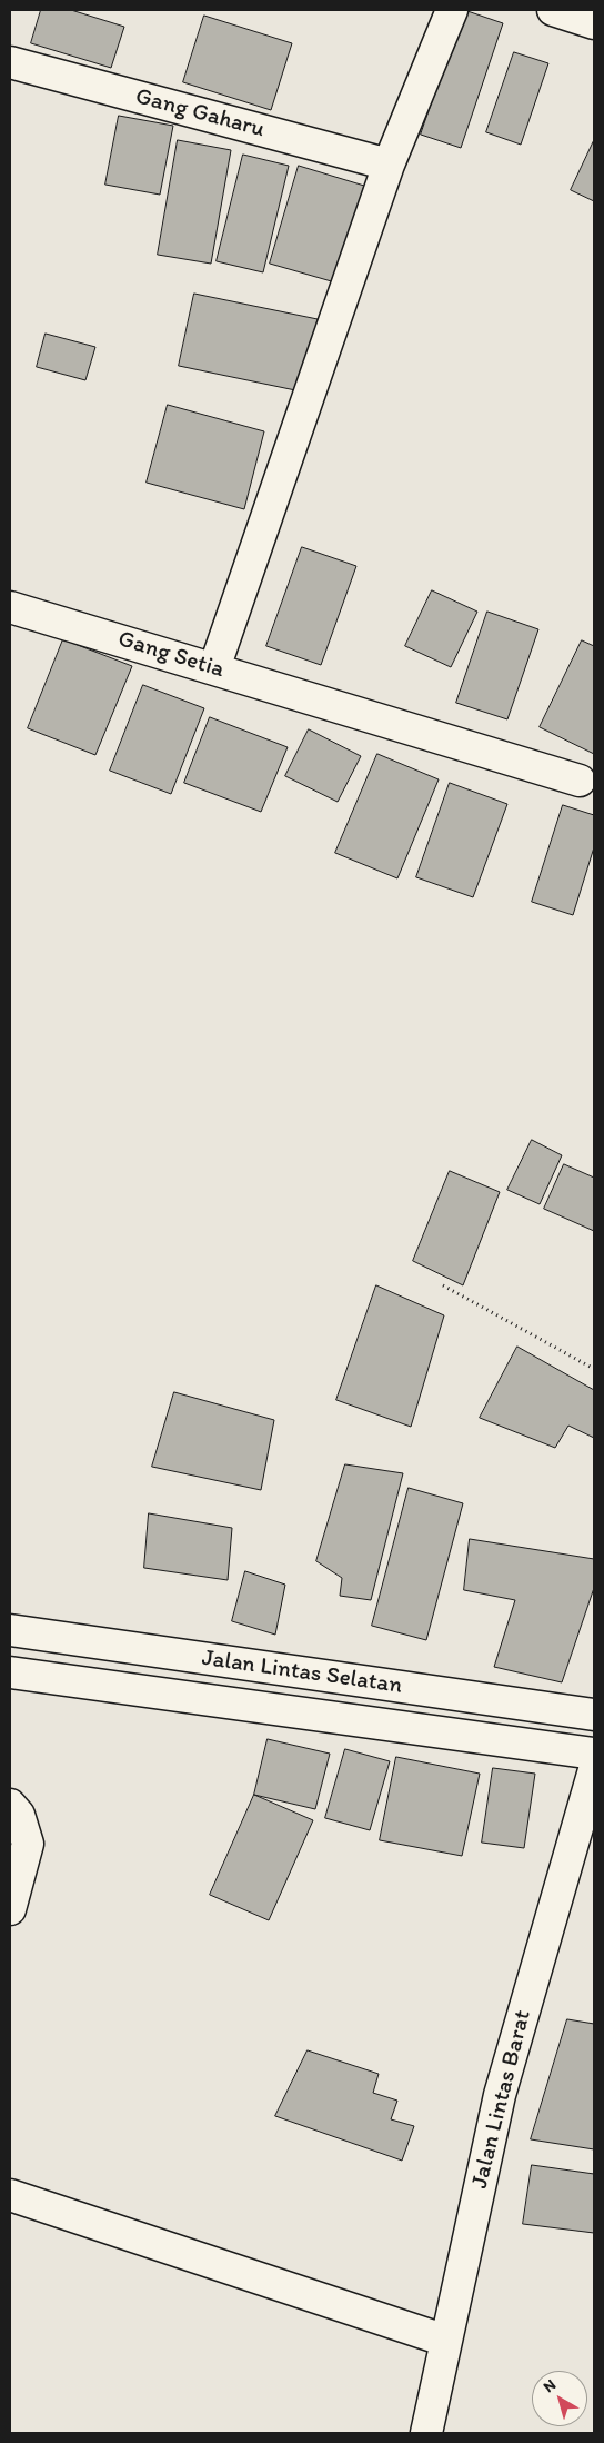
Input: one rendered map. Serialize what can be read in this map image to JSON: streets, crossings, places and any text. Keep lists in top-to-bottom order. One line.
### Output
{"streets":{"main road":["Gang Gaharu","Gang Setia","Jalan Lintas Selatan","Jalan Lintas Barat"]},"north":"top left"}
